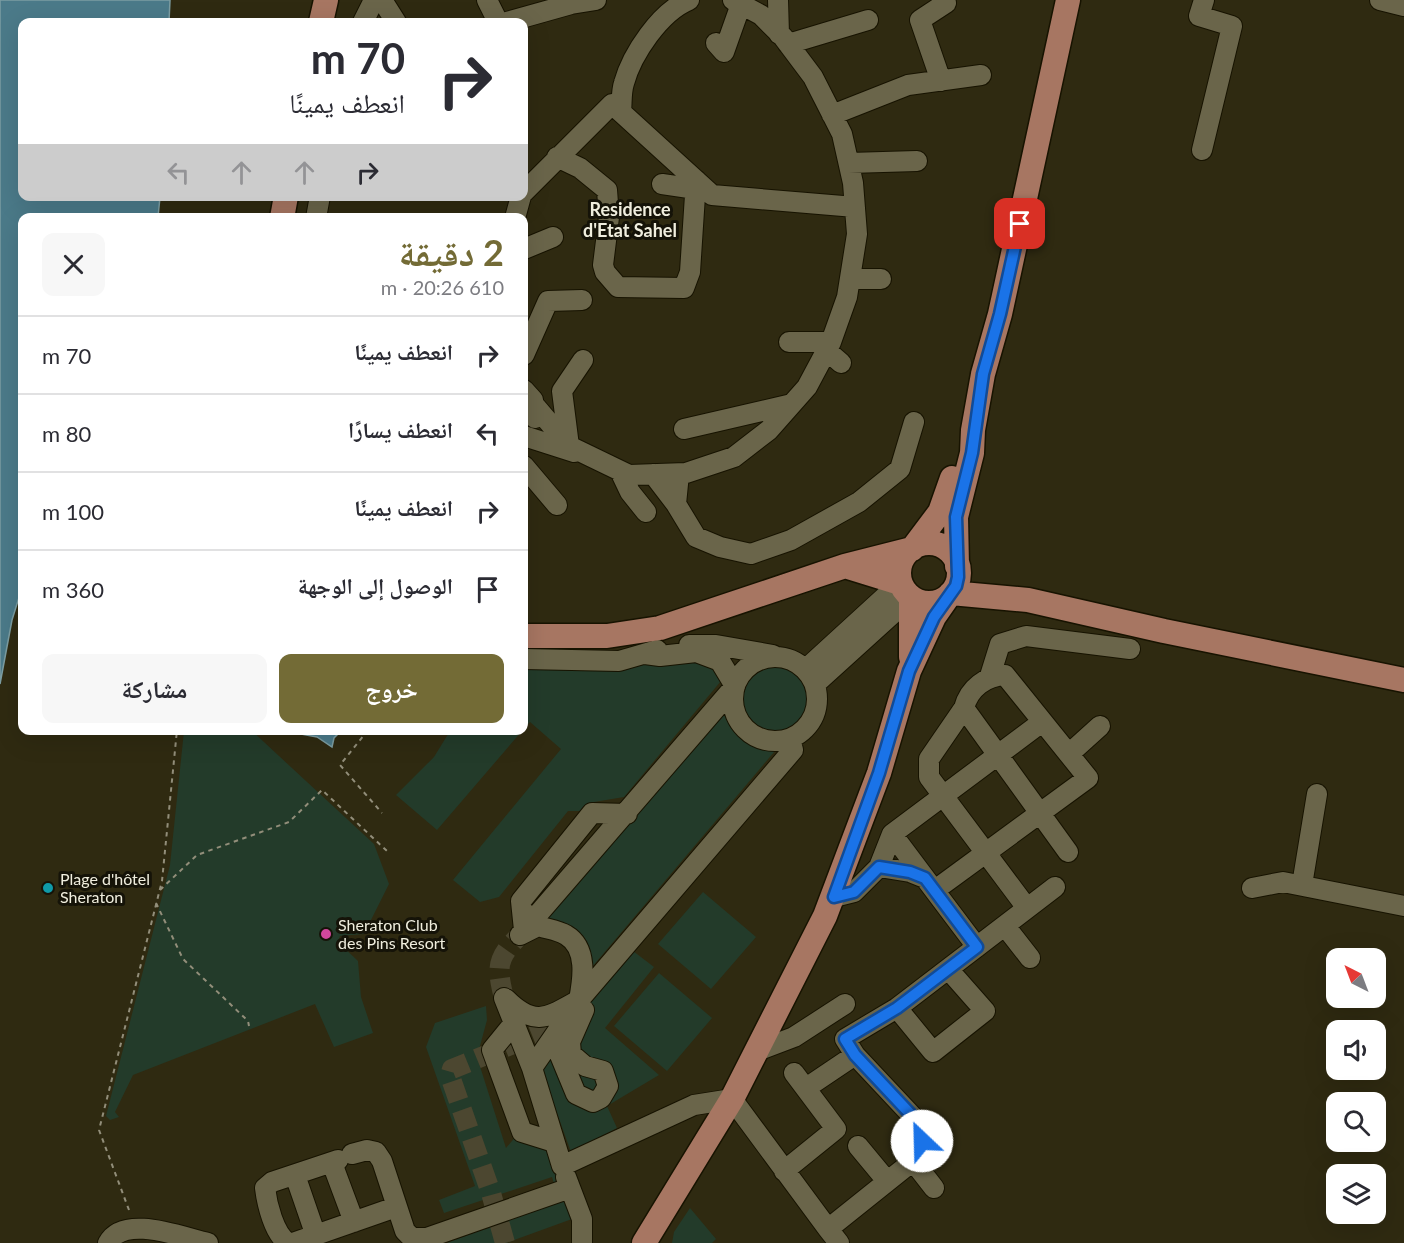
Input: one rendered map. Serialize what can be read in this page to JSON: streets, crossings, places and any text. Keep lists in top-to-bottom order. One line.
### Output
{"districts":["Residence d'Etat Sahel"],"places":["Plage d'hôtel Sheraton","Sheraton Club des Pins Resort"],"north":"top left","page":{"turn":["70 m","انعطف يمينًا"],"heading":["2 دقيقة","610 m · 20:26"],"list":[{"name":"انعطف يمينًا","value":"70 m"},{"name":"انعطف يسارًا","value":"80 m"},{"name":"انعطف يمينًا","value":"100 m"},{"name":"الوصول إلى الوجهة","value":"360 m"}],"buttons":["خروج","مشاركة"]}}
